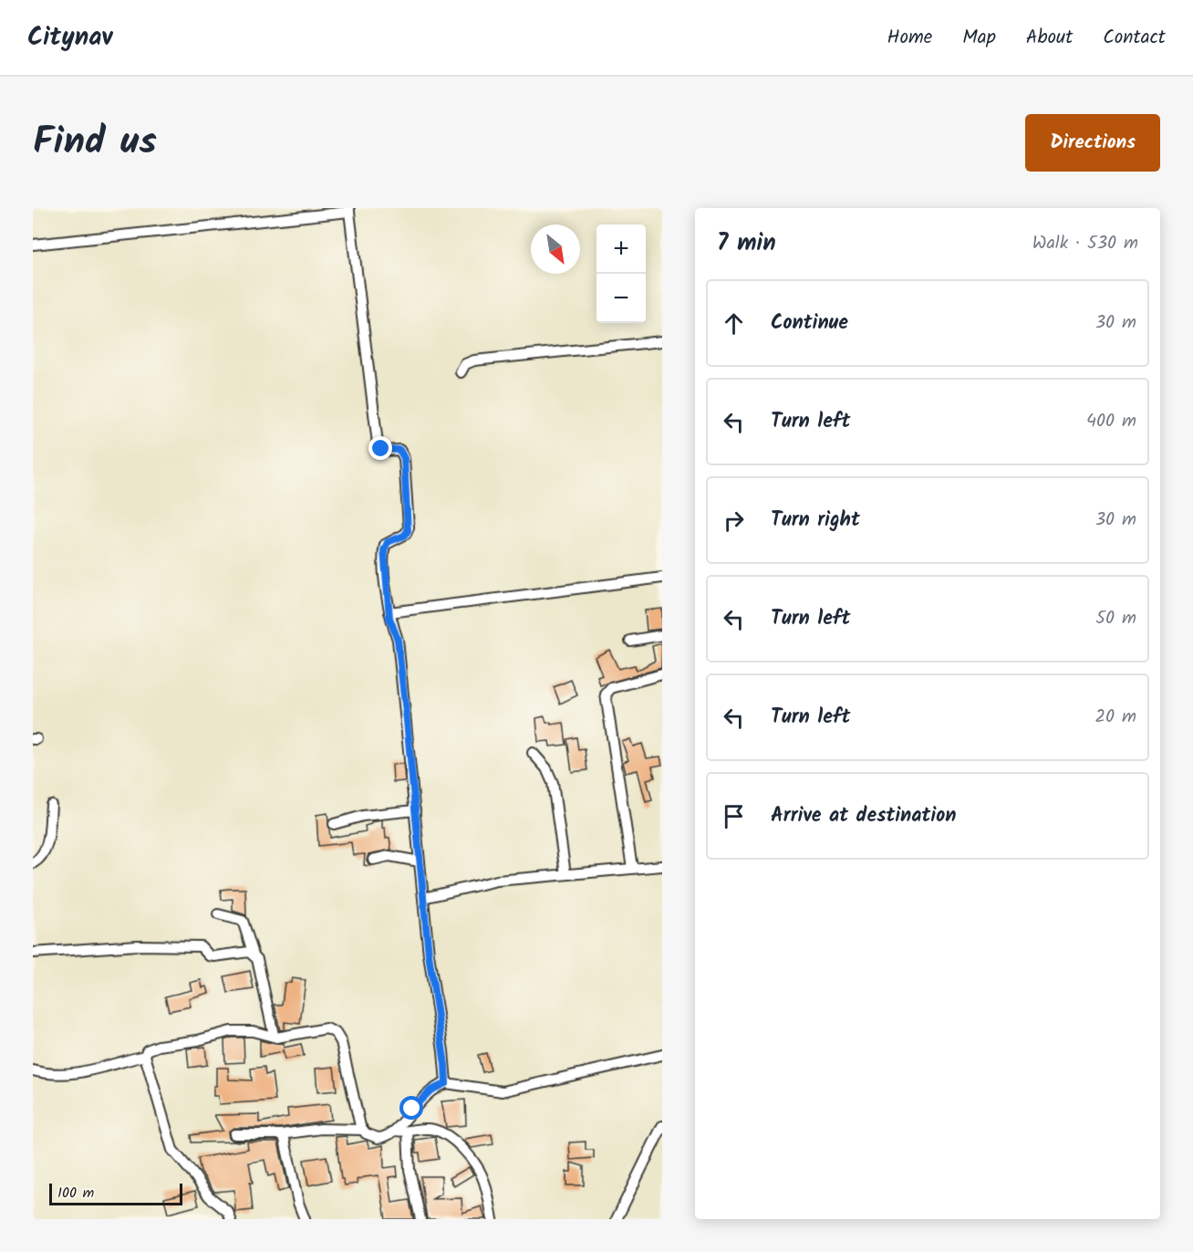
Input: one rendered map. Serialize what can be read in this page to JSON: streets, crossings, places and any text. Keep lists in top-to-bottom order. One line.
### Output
{"scale_bar":"100 m","north":"bottom right","page":{"header":"Citynav","nav":["Home","Map","About","Contact"],"title":"Find us","buttons":"Directions","heading":["7 min","Walk · 530 m"],"map_buttons":["+","−"],"list":[["Continue","30 m"],["Turn left","400 m"],["Turn right","30 m"],["Turn left","50 m"],["Turn left","20 m"],"Arrive at destination"],"scale":"100 m"}}
